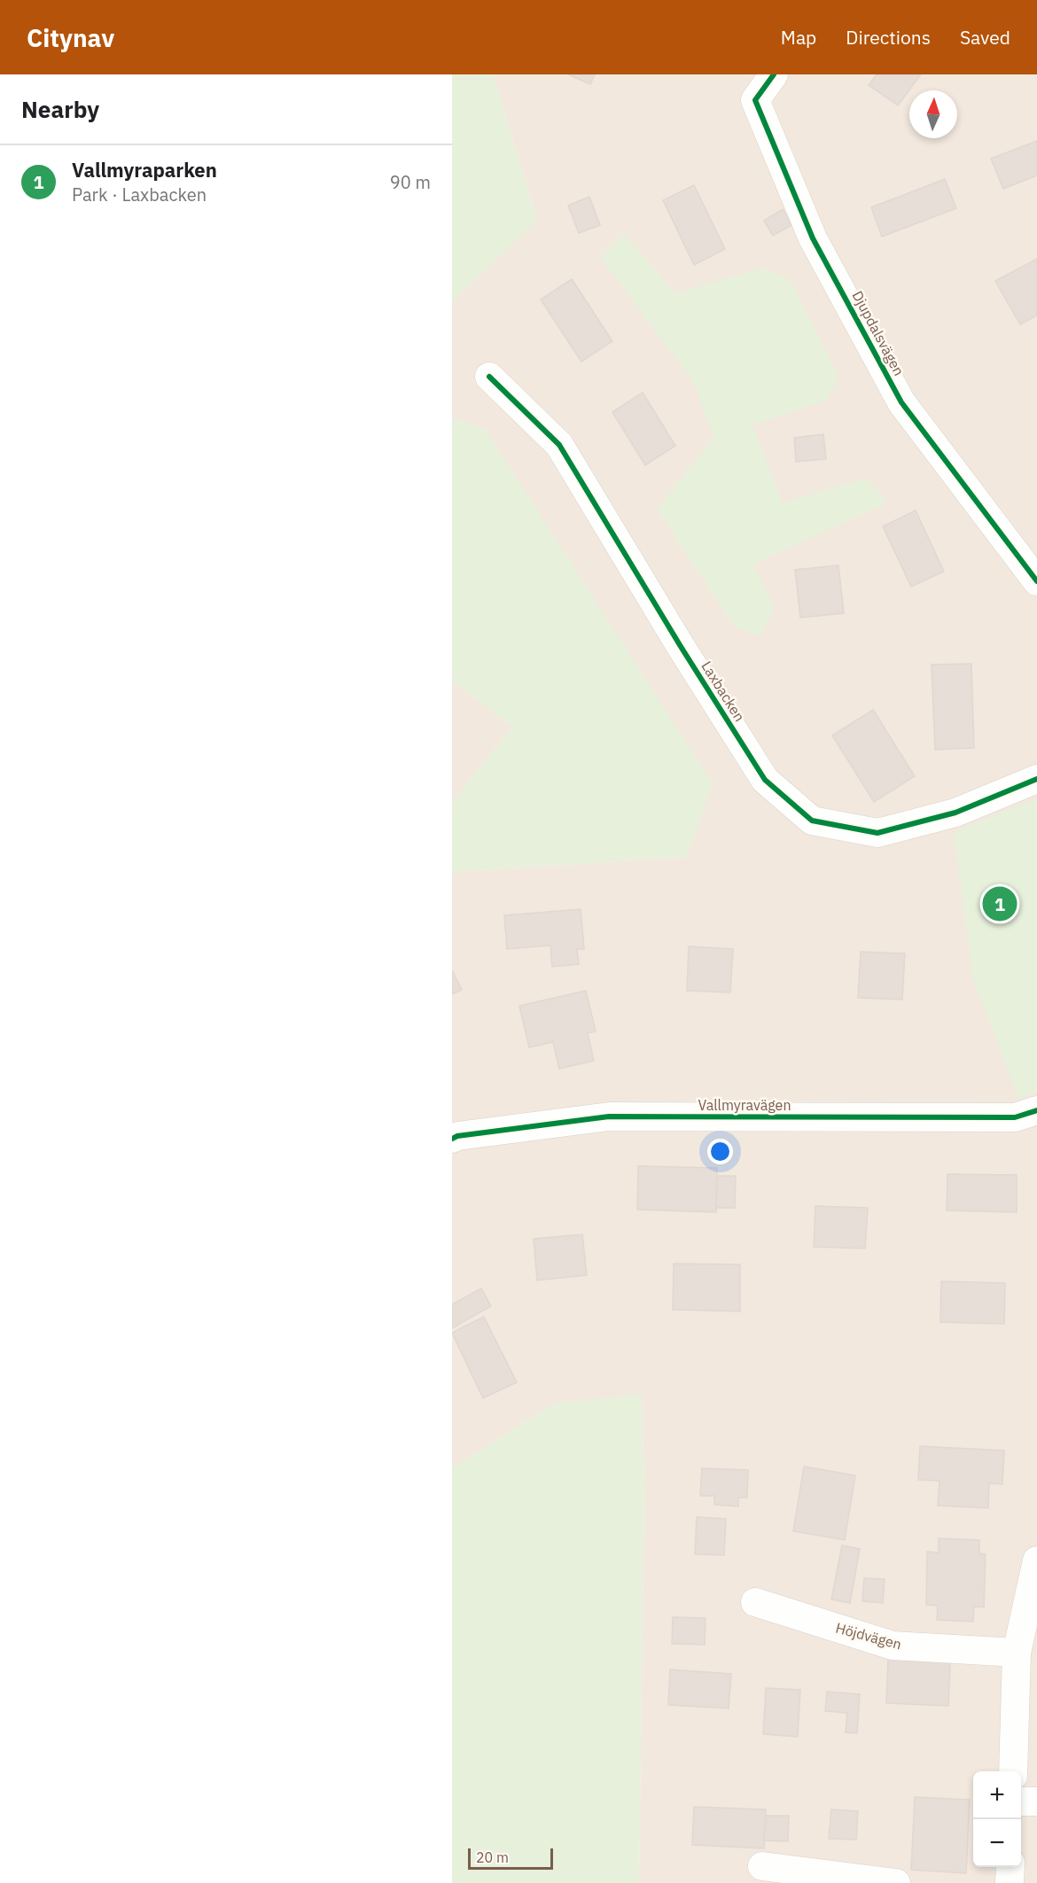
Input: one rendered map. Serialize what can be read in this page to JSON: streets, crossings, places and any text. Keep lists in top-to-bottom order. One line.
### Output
{"streets":{"street":["Djupdalsvägen","Laxbacken","Vallmyravägen","Höjdvägen"]},"scale_bar":"20 m","north":"top","page":{"header":"Citynav","nav":["Map","Directions","Saved"],"heading":"Nearby","list":[{"mark":"1","name":"Vallmyraparken","note":"Park · Laxbacken","value":"90 m"}],"pins":"1","map_buttons":["+","−"],"scale":"20 m"}}
